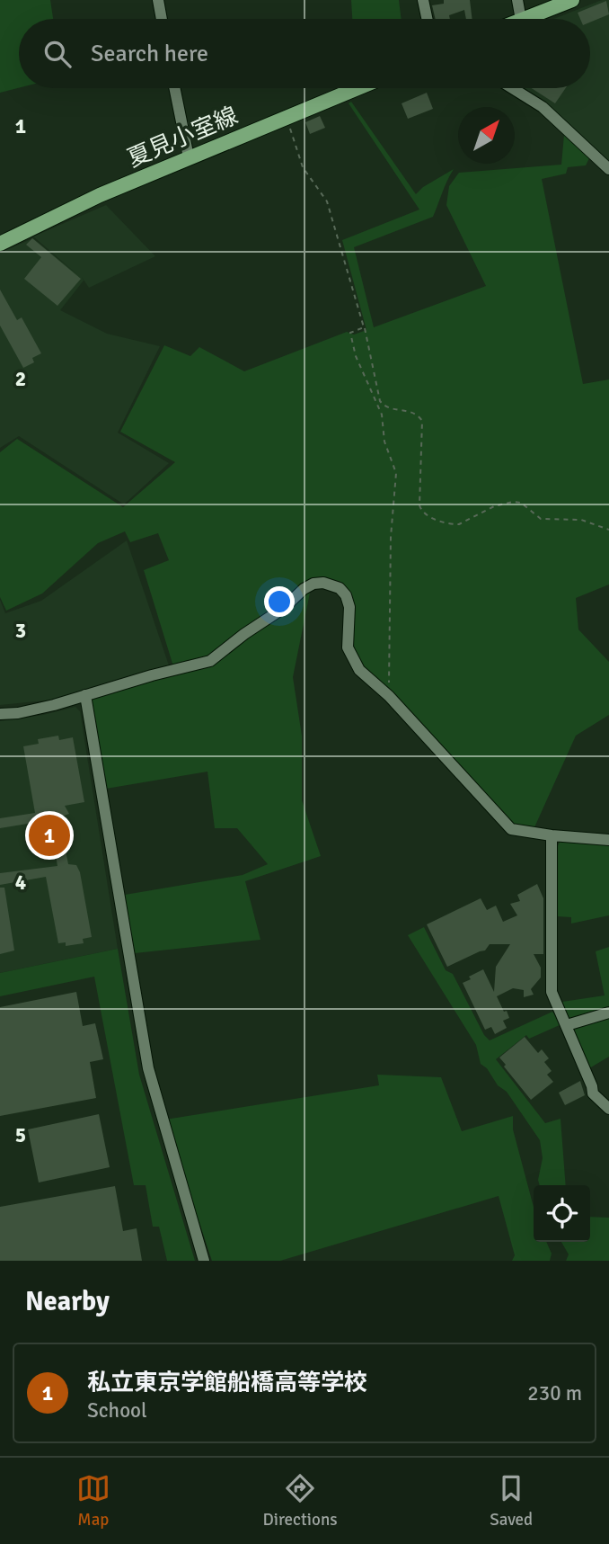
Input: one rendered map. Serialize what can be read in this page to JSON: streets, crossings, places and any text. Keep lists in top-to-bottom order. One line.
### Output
{"streets":{"main road":["夏見小室線"]},"north":"top right","page":{"search":"Search here","pins":"1","heading":"Nearby","list":[{"mark":"1","name":"私立東京学館船橋高等学校","note":"School","value":"230 m"}],"nav":["Map","Directions","Saved"]},"grid":{"rows":["1","2","3","4","5"]}}
